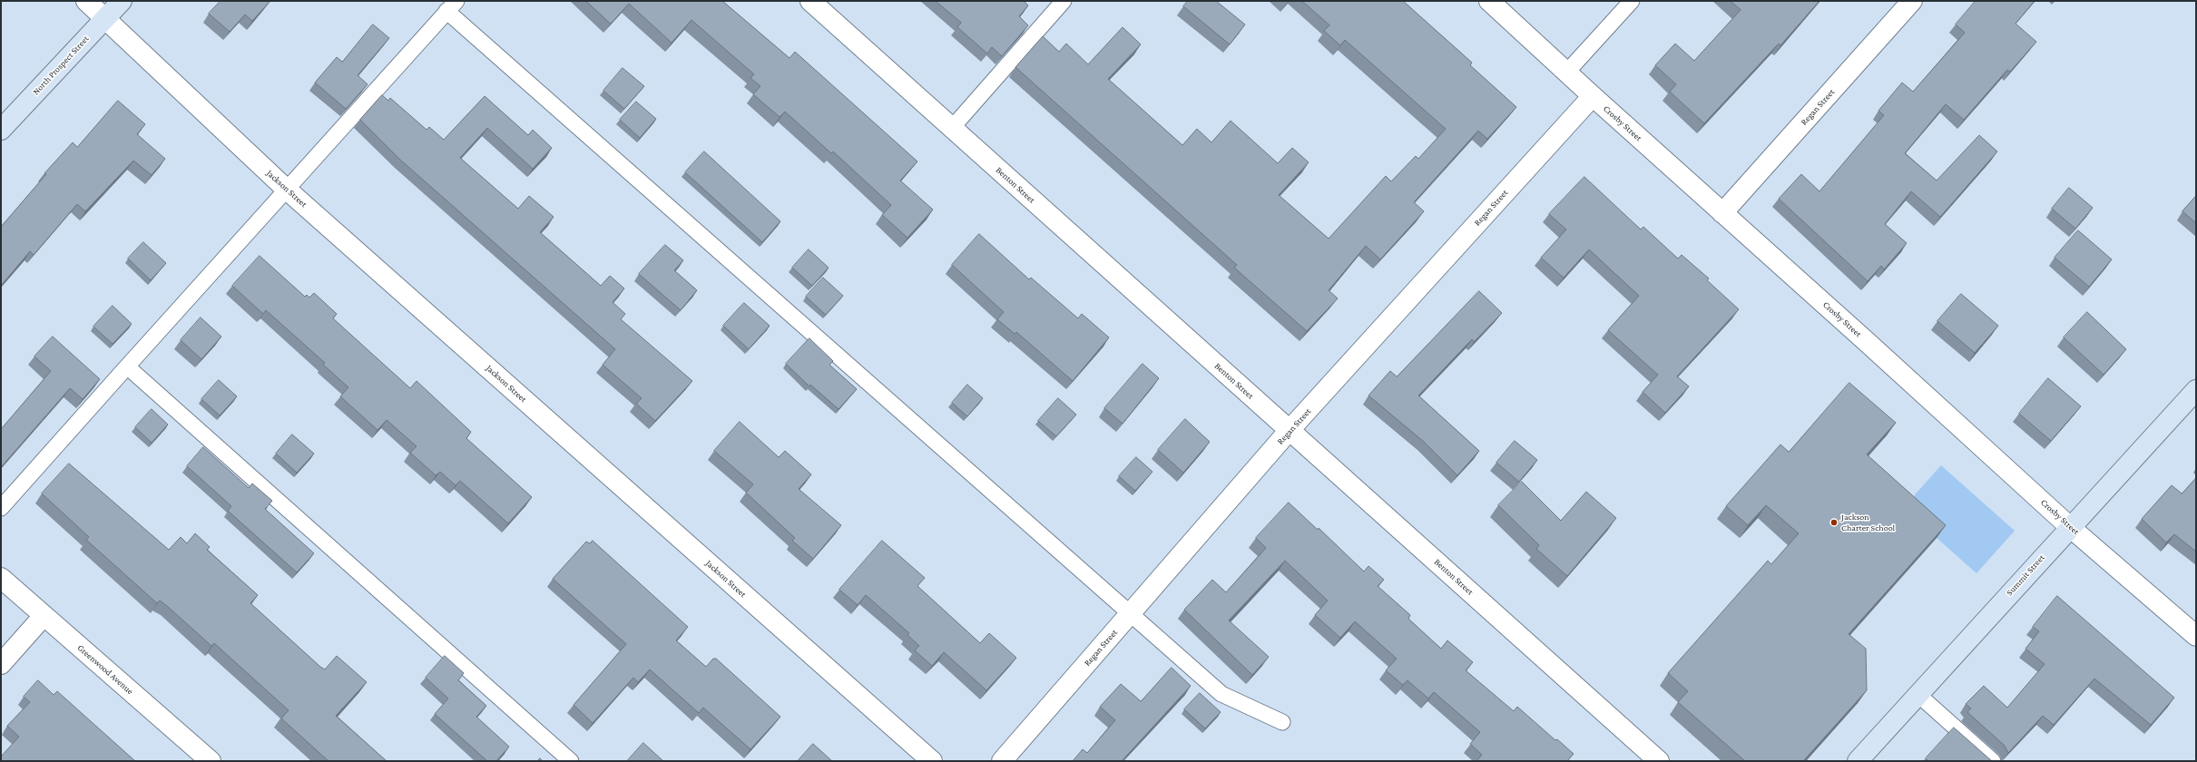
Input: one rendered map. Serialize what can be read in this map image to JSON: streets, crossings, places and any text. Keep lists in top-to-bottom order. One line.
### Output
{"streets":{"street":["North Prospect Street","Regan Street","Crosby Street","Benton Street","Jackson Street","Summit Street","Greenwood Avenue"]},"crossings":[["North Prospect Street","Jackson Street"],["Regan Street","Crosby Street"],["Regan Street","Benton Street"],["Crosby Street","Summit Street"]],"places":["Jackson Charter School"]}
